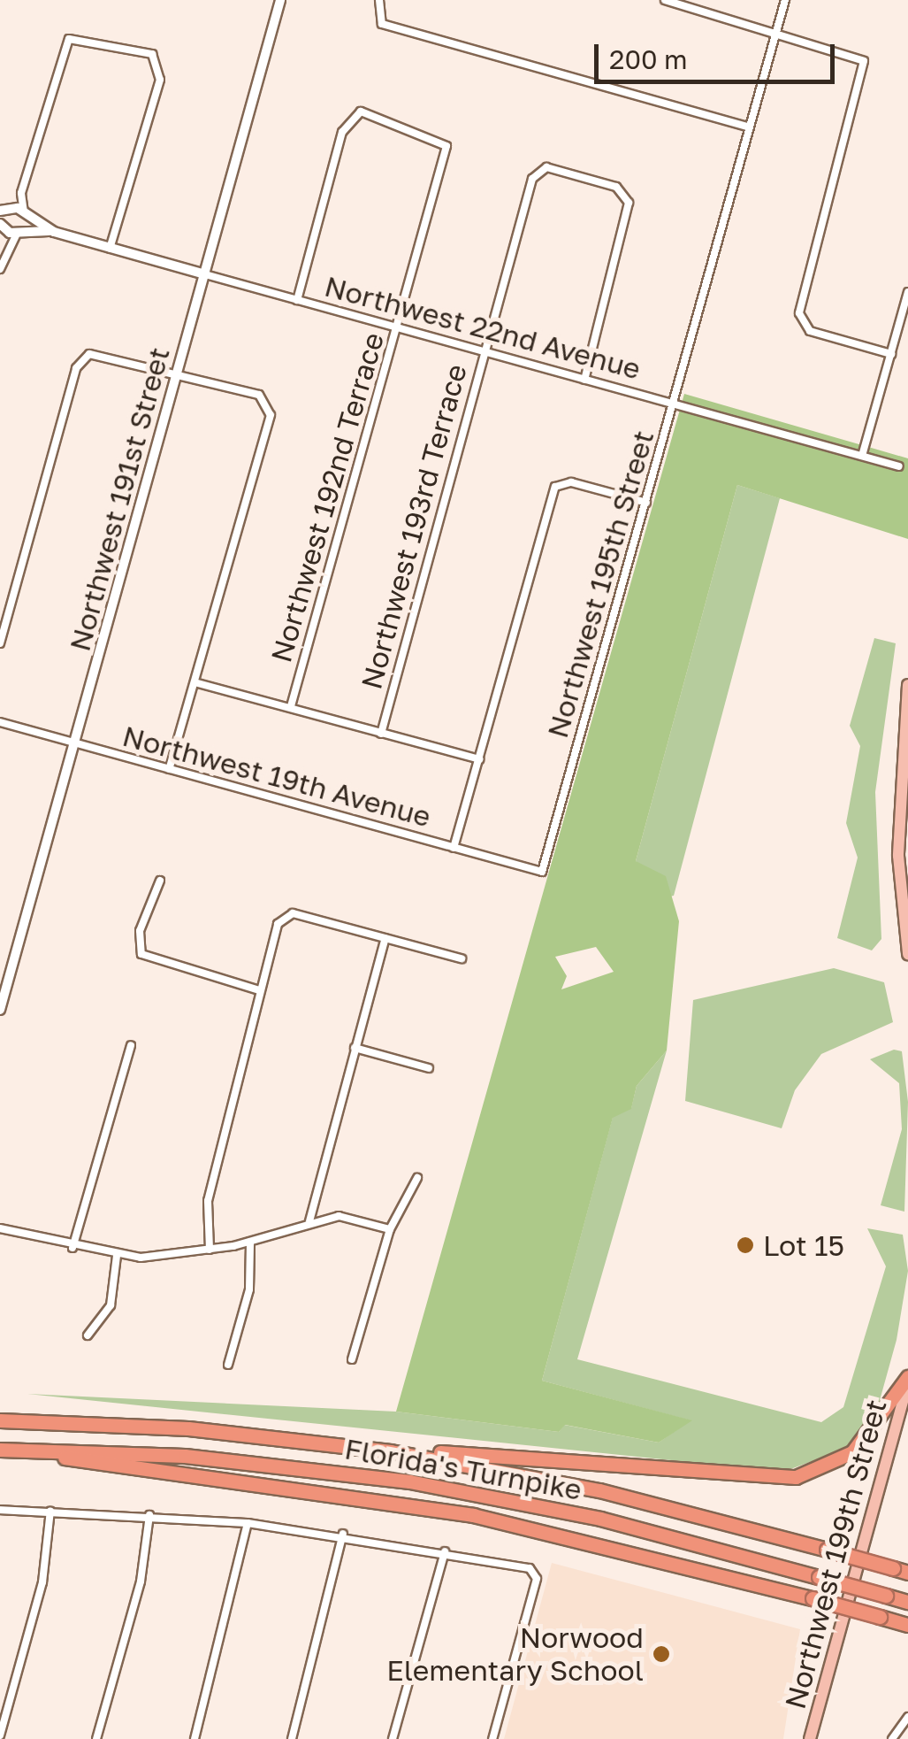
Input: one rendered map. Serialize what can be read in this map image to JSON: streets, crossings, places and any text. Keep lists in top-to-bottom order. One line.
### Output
{"streets":{"highway":["Florida's Turnpike"],"main road":["Northwest 199th Street"],"street":["Northwest 22nd Avenue","Northwest 192nd Terrace","Northwest 191st Street","Northwest 193rd Terrace","Northwest 195th Street","Northwest 19th Avenue"]},"crossings":[["Northwest 22nd Avenue","Northwest 192nd Terrace"],["Northwest 22nd Avenue","Northwest 191st Street"],["Northwest 22nd Avenue","Northwest 193rd Terrace"],["Northwest 22nd Avenue","Northwest 195th Street"],["Northwest 191st Street","Northwest 19th Avenue"],["Northwest 195th Street","Northwest 19th Avenue"]],"places":["Lot 15","Norwood Elementary School"],"scale_bar":"200 m"}
